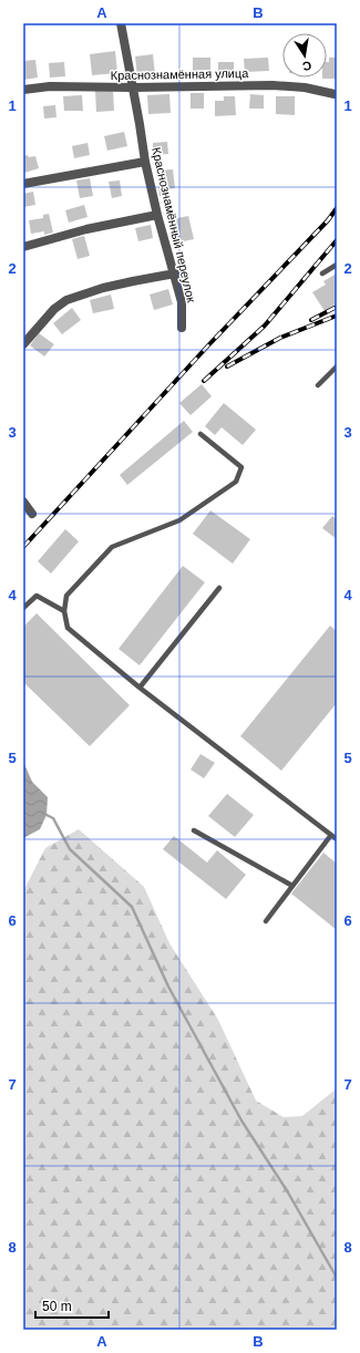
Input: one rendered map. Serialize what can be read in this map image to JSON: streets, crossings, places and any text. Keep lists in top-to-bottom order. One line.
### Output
{"streets":{"street":["Краснознамённая улица","Краснознамённый переулок"]},"crossings":[["Краснознамённая улица","Краснознамённый переулок"]],"scale_bar":"50 m","north":"bottom","grid":{"columns":["A","B"],"rows":["1","2","3","4","5","6","7","8"]}}
